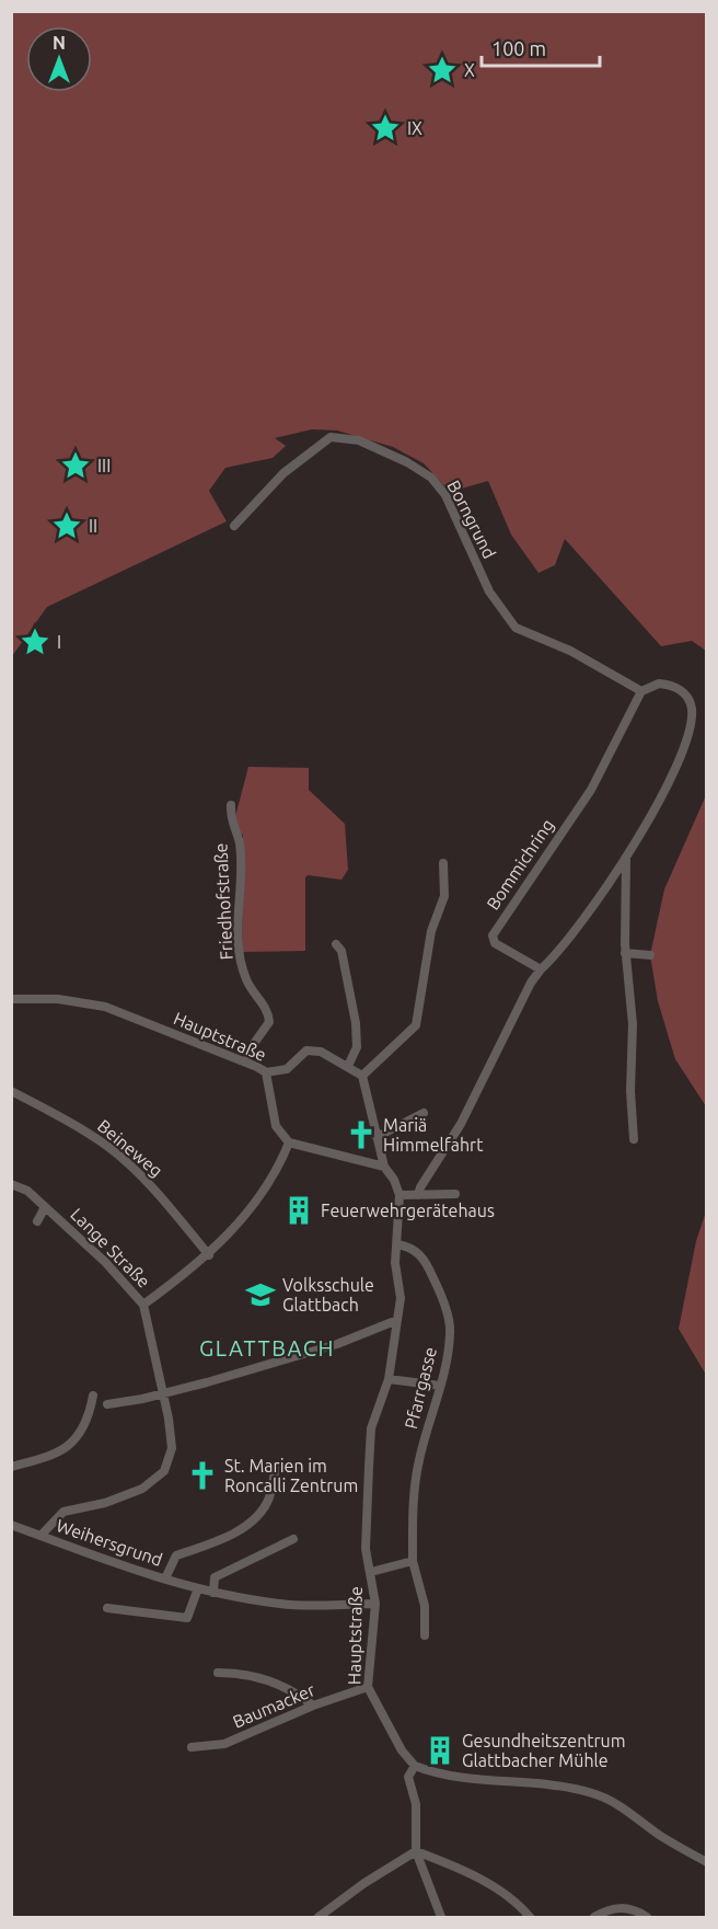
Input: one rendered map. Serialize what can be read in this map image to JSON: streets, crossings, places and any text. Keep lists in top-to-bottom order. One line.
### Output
{"streets":{"street":["Borngrund","Bommichring","Friedhofstraße","Hauptstraße","Beineweg","Lange Straße","Pfarrgasse","Weihersgrund","Baumacker"]},"crossings":[["Borngrund","Bommichring"],["Friedhofstraße","Hauptstraße"],["Hauptstraße","Pfarrgasse"],["Hauptstraße","Weihersgrund"],["Hauptstraße","Baumacker"],["Lange Straße","Weihersgrund"]],"districts":["GLATTBACH"],"places":{"place":["X","IX","III","II","I"],"church":["Mariä Himmelfahrt","St. Marien im Roncalli Zentrum"],"building":["Feuerwehrgerätehaus","Gesundheitszentrum Glattbacher Mühle"],"school or university":["Volksschule Glattbach"]},"scale_bar":"100 m","north":"top"}
